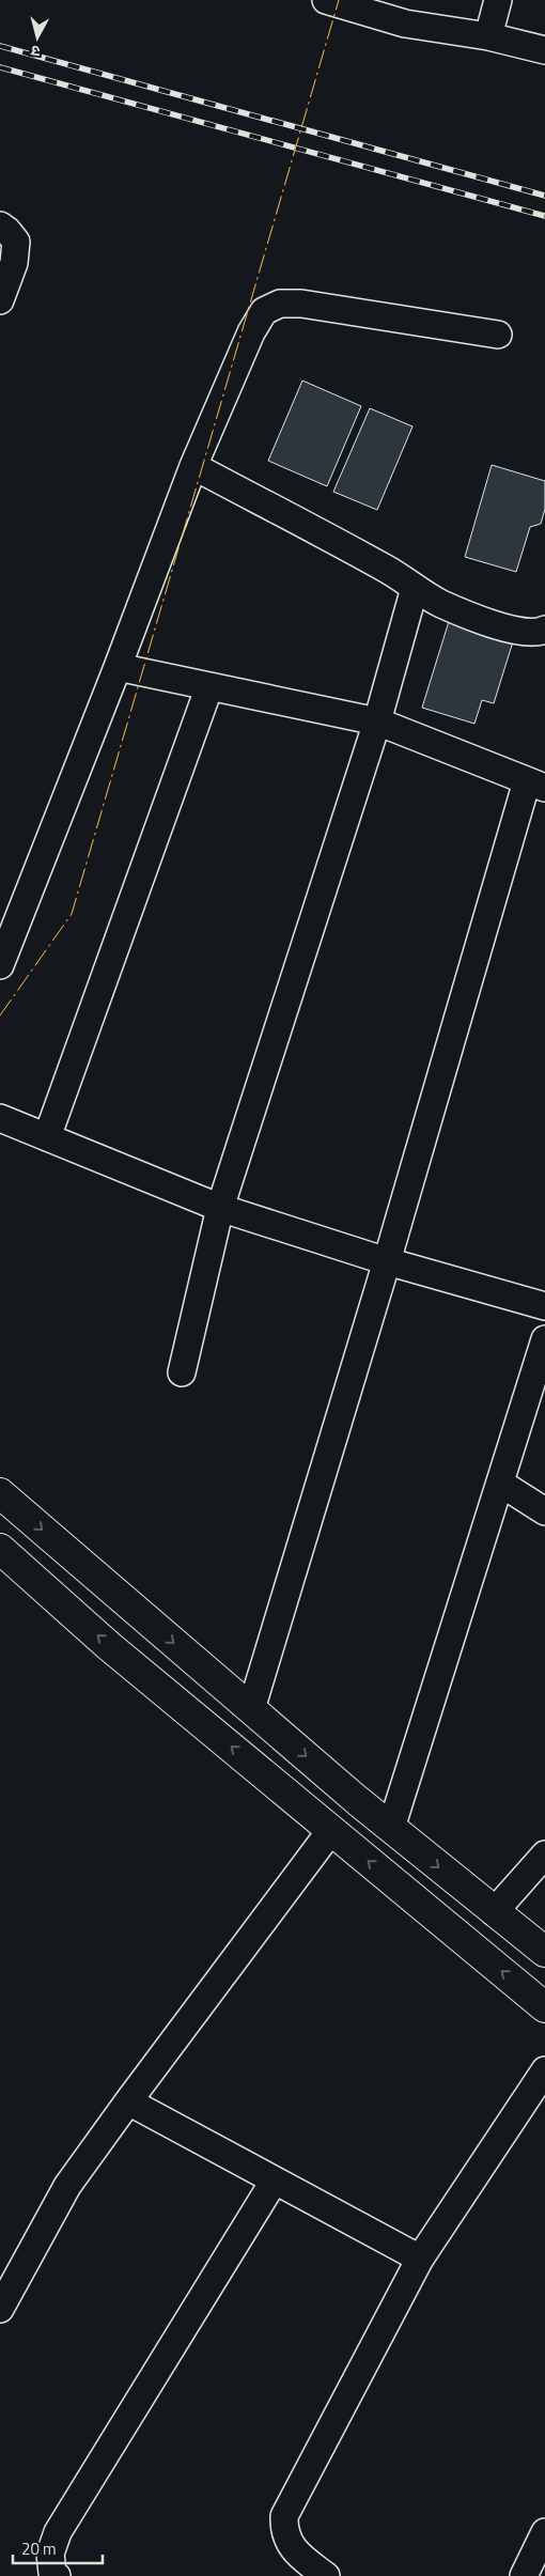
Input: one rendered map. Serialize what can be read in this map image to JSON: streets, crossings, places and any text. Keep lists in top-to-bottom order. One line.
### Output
{"scale_bar":"20 m","north":"bottom"}
